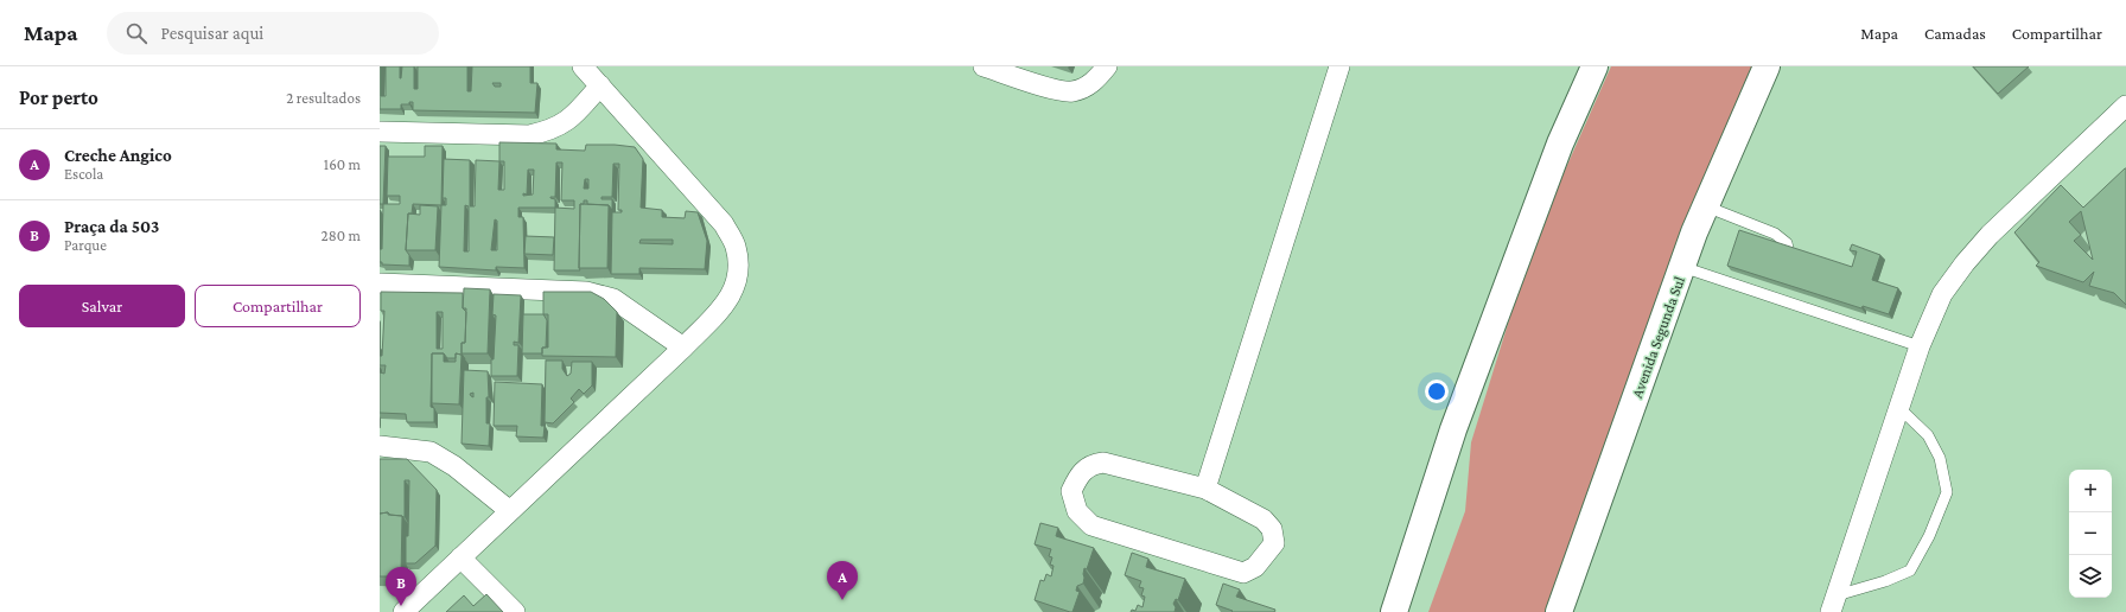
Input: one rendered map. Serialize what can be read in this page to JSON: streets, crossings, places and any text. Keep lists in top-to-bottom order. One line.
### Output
{"streets":{"main road":["Avenida Segunda Sul"]},"page":{"header":"Mapa","search":"Pesquisar aqui","nav":["Mapa","Camadas","Compartilhar"],"heading":["Por perto","2 resultados"],"list":[{"mark":"A","name":"Creche Angico","note":"Escola","value":"160 m"},{"mark":"B","name":"Praça da 503","note":"Parque","value":"280 m"}],"buttons":["Salvar","Compartilhar"],"map_buttons":["+","−"],"pins":["A","B"]}}
